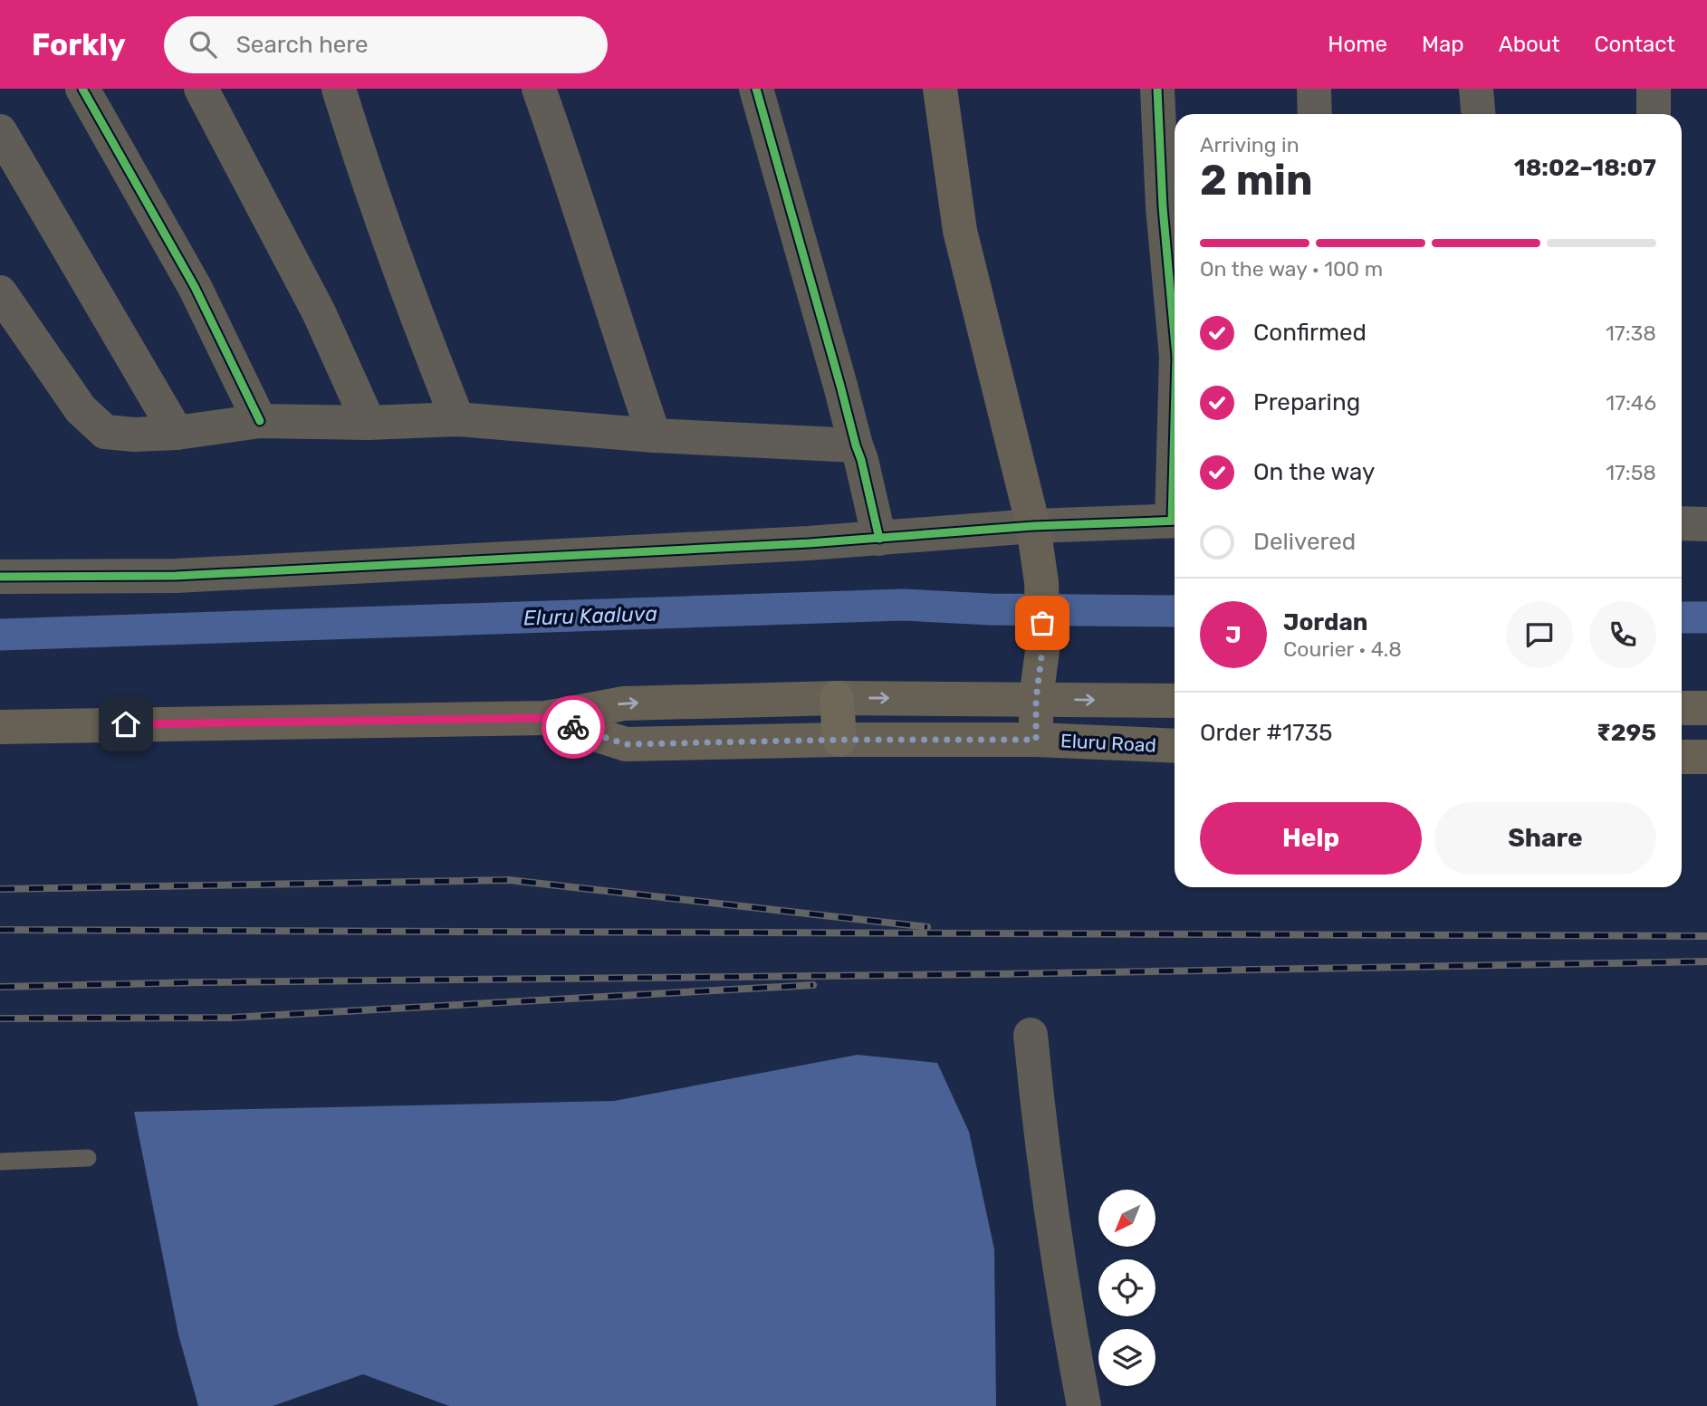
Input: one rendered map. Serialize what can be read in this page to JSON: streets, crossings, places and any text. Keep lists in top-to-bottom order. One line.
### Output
{"streets":{"main road":["Eluru Road"]},"water":["Eluru Kaaluva"],"north":"bottom left","page":{"header":"Forkly","search":"Search here","nav":["Home","Map","About","Contact"],"heading":["2 min","Arriving in","18:02–18:07"],"panel":["Jordan","Courier · 4.8","Order #1735","₹295"],"bar":"On the way · 100 m","list":[["Confirmed","17:38"],["Preparing","17:46"],["On the way","17:58"],"Delivered"],"round":"J","buttons":["Help","Share"]}}
